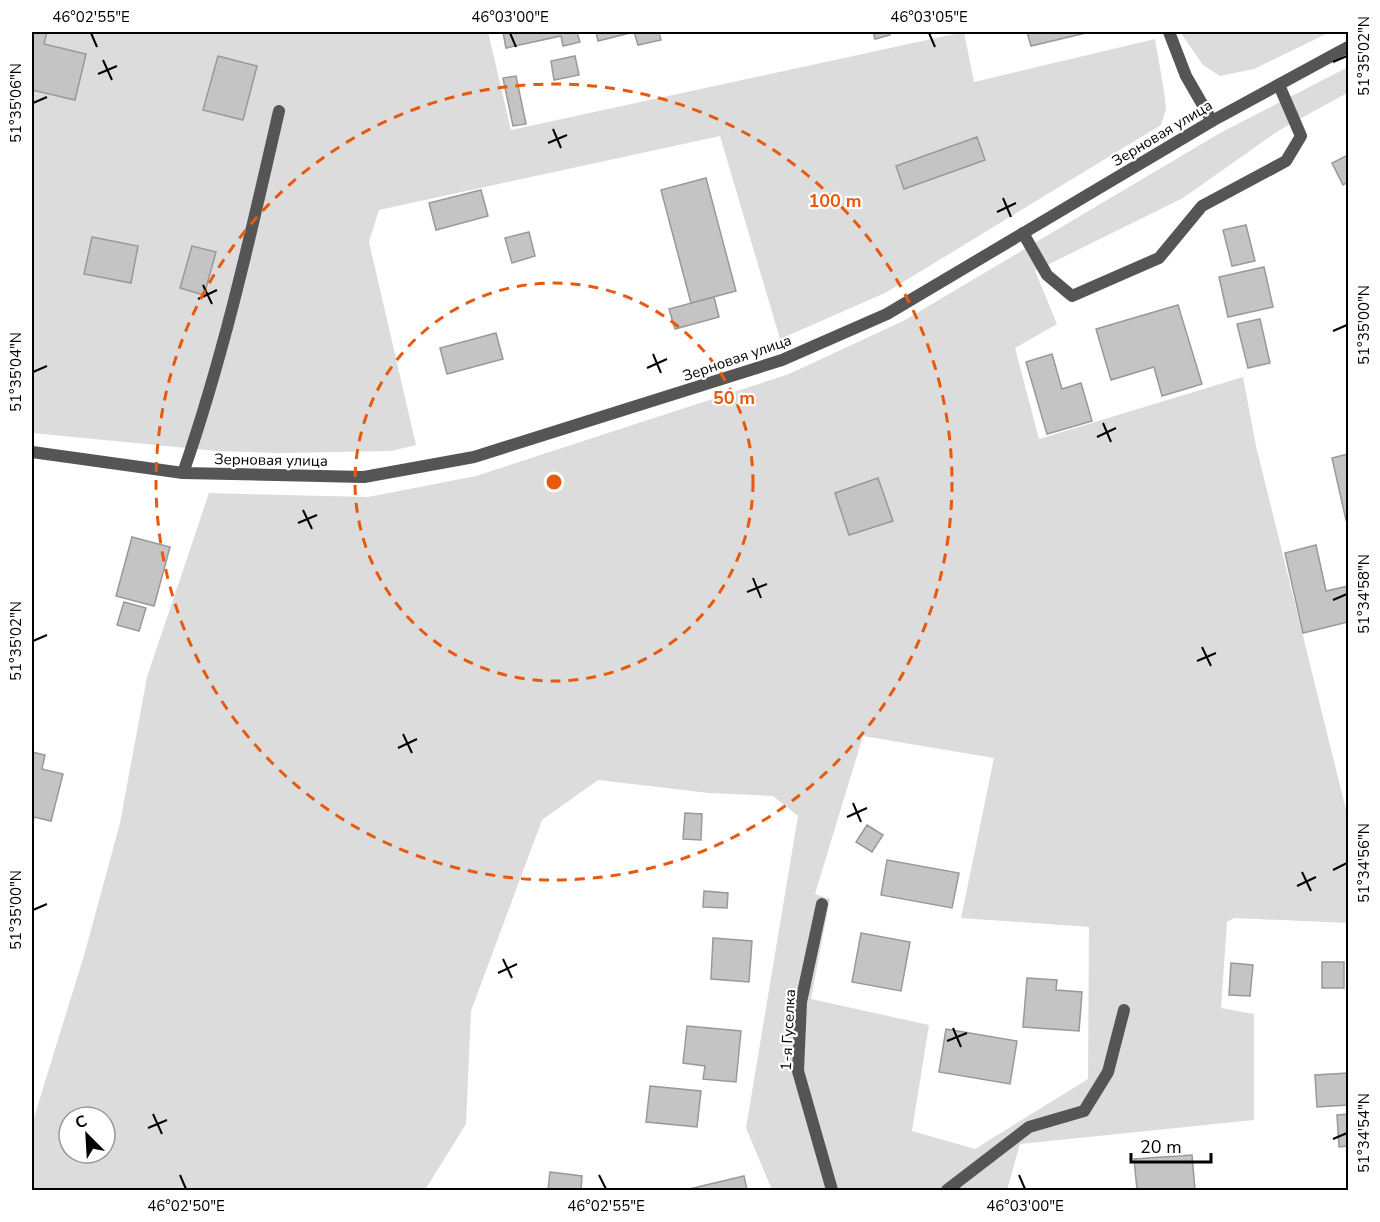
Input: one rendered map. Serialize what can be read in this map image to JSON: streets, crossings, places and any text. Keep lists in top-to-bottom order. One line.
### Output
{"streets":{"street":["Зерновая улица","1-я Гуселка"]},"scale_bar":"20 m","north":"top left","coordinates":["46°02'55\"E","46°03'00\"E","46°03'05\"E","51°35'02\"N","51°35'06\"N","51°35'00\"N","51°35'04\"N","51°34'58\"N","51°34'56\"N","51°34'54\"N","46°02'50\"E"],"rings":["100 m","50 m"]}
